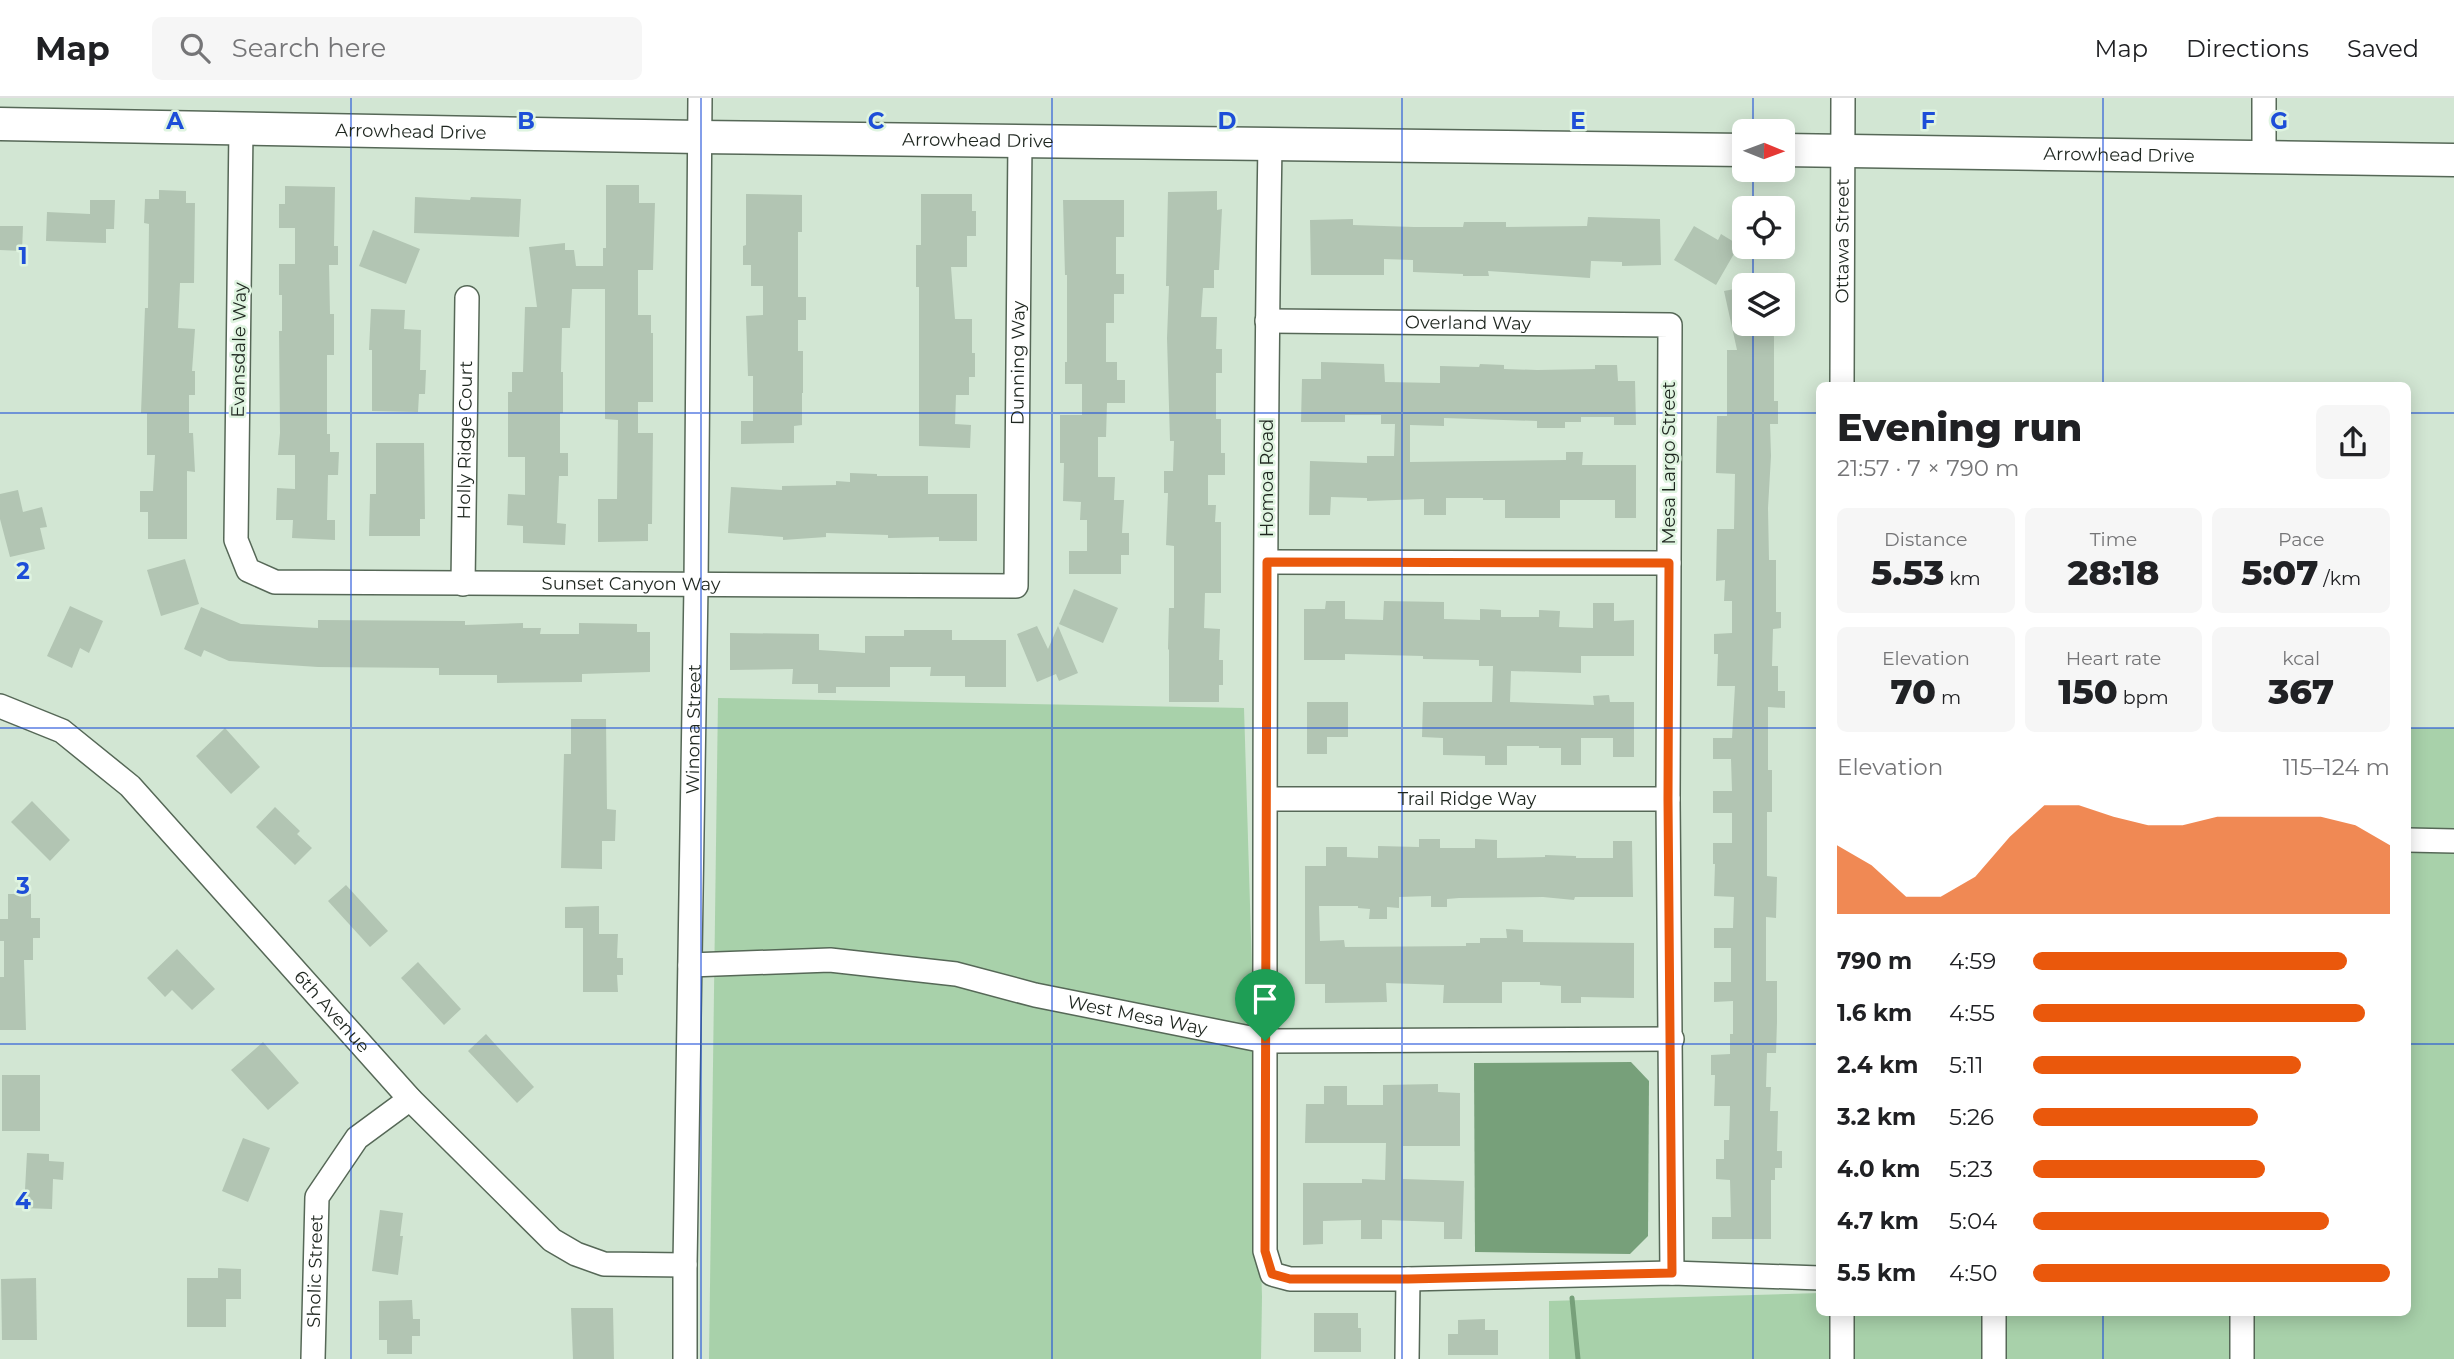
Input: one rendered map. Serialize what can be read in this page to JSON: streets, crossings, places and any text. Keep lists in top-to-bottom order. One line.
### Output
{"streets":{"main road":["Arrowhead Drive"],"street":["Ottawa Street","Overland Way","Evansdale Way","Dunning Way","Holly Ridge Court","Mesa Largo Street","Homoa Road","Sunset Canyon Way","Winona Street","Trail Ridge Way","6th Avenue","West Mesa Way","Sholic Street"]},"crossings":[["Arrowhead Drive","Ottawa Street"],["Arrowhead Drive","Evansdale Way"],["Arrowhead Drive","Dunning Way"],["Arrowhead Drive","Homoa Road"],["Arrowhead Drive","Winona Street"],["Overland Way","Mesa Largo Street"],["Overland Way","Homoa Road"],["Evansdale Way","Sunset Canyon Way"],["Dunning Way","Sunset Canyon Way"],["Holly Ridge Court","Sunset Canyon Way"],["Mesa Largo Street","Trail Ridge Way"],["Mesa Largo Street","West Mesa Way"],["Homoa Road","Trail Ridge Way"],["Homoa Road","West Mesa Way"],["Sunset Canyon Way","Winona Street"],["Winona Street","6th Avenue"],["Winona Street","West Mesa Way"],["6th Avenue","Sholic Street"]],"north":"right","page":{"header":"Map","search":"Search here","nav":["Map","Directions","Saved"],"heading":["Evening run","21:57 · 7 × 790 m"],"stats":[["Distance","5.53 km"],["Time","28:18"],["Pace","5:07 /km"],["Elevation","70 m"],["Heart rate","150 bpm"],["kcal","367"]],"chart":["Elevation","115–124 m"],"list":[{"name":"790 m","note":"4:59"},{"name":"1.6 km","note":"4:55"},{"name":"2.4 km","note":"5:11"},{"name":"3.2 km","note":"5:26"},{"name":"4.0 km","note":"5:23"},{"name":"4.7 km","note":"5:04"},{"name":"5.5 km","note":"4:50"}]},"grid":{"columns":["A","B","C","D","E","F","G"],"rows":["1","2","3","4"]}}
